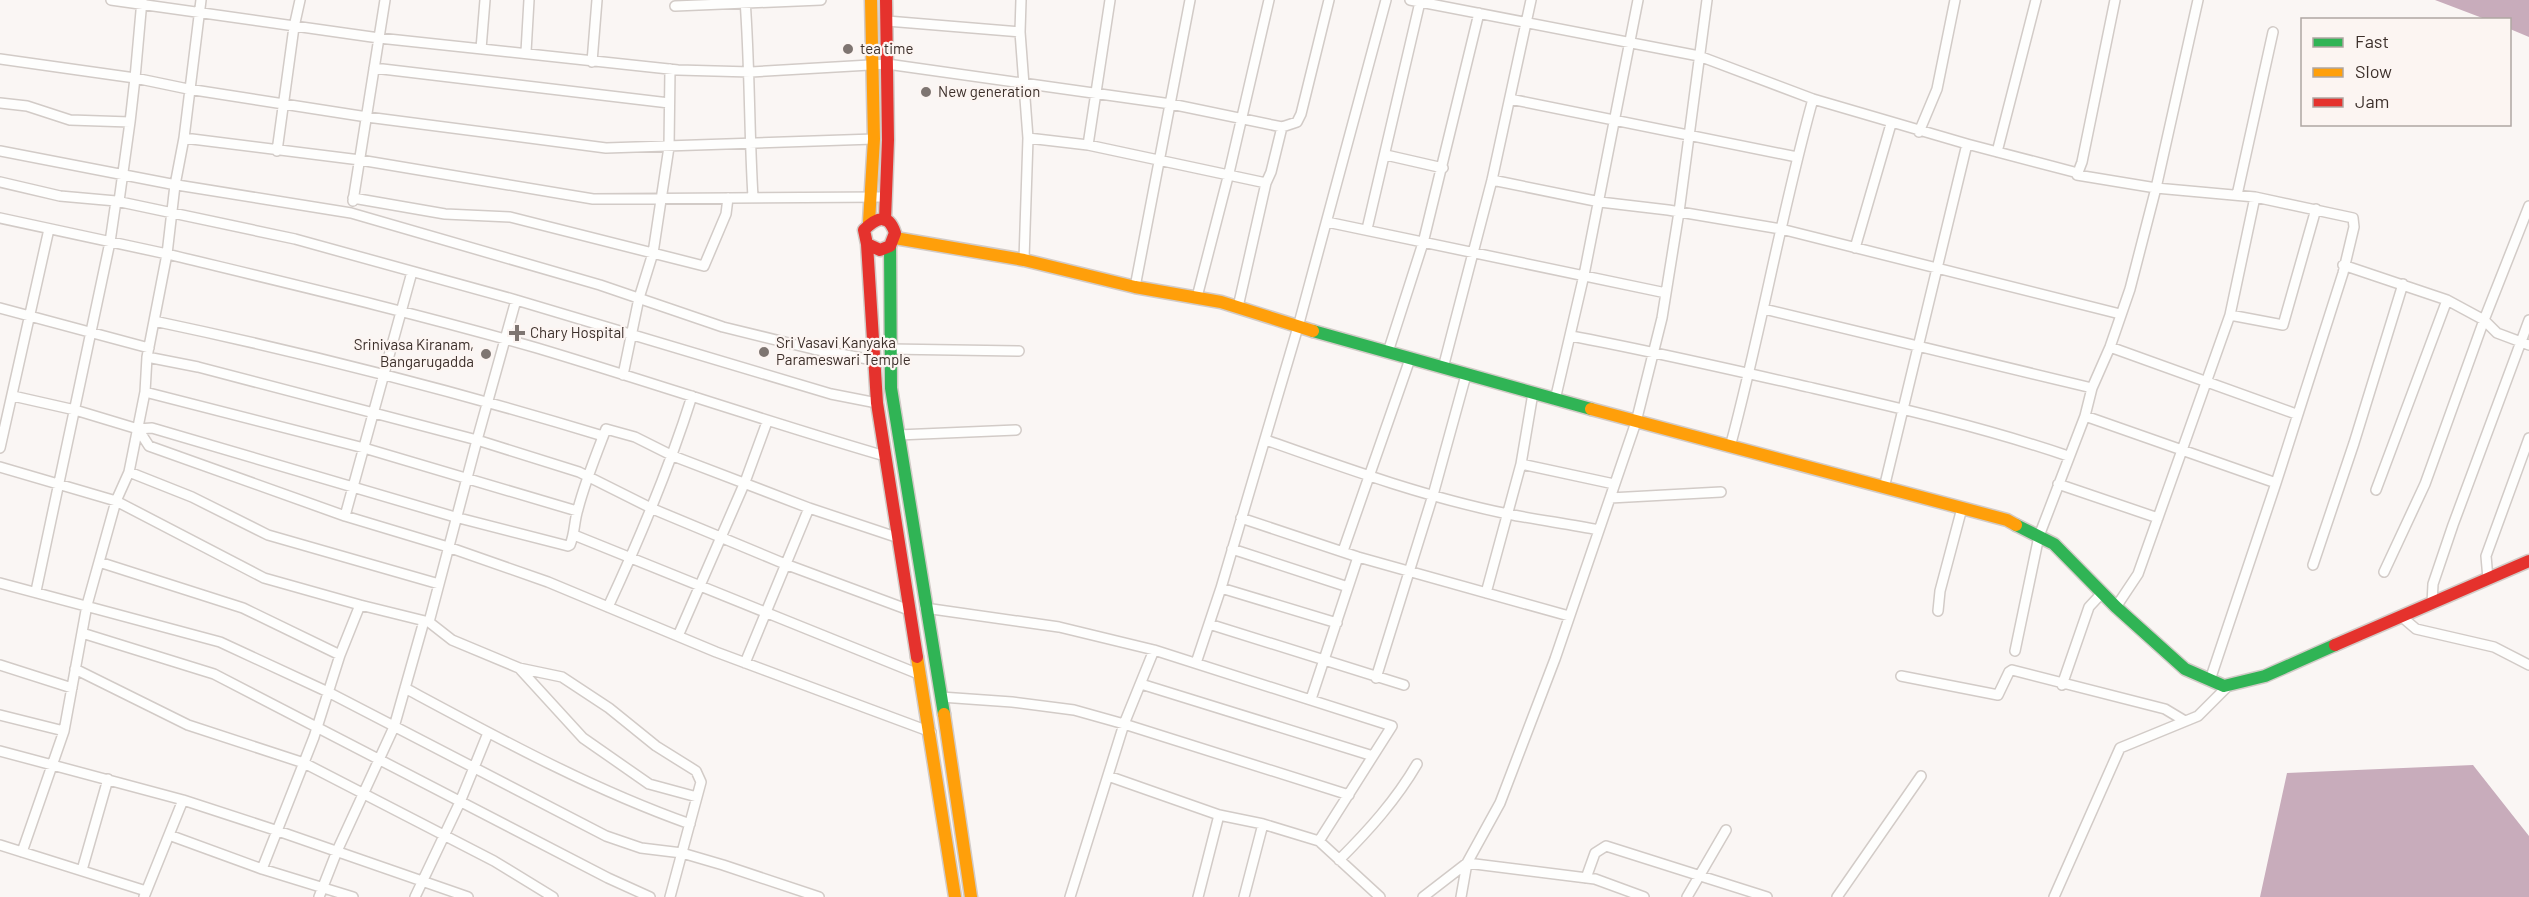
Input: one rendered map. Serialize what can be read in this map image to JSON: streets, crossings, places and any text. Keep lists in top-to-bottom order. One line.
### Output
{"places":{"other":["tea time","New generation","Sri Vasavi Kanyaka Parameswari Temple","Srinivasa Kiranam, Bangarugadda"],"health":["Chary Hospital"]},"legend":["Fast","Slow","Jam"]}
